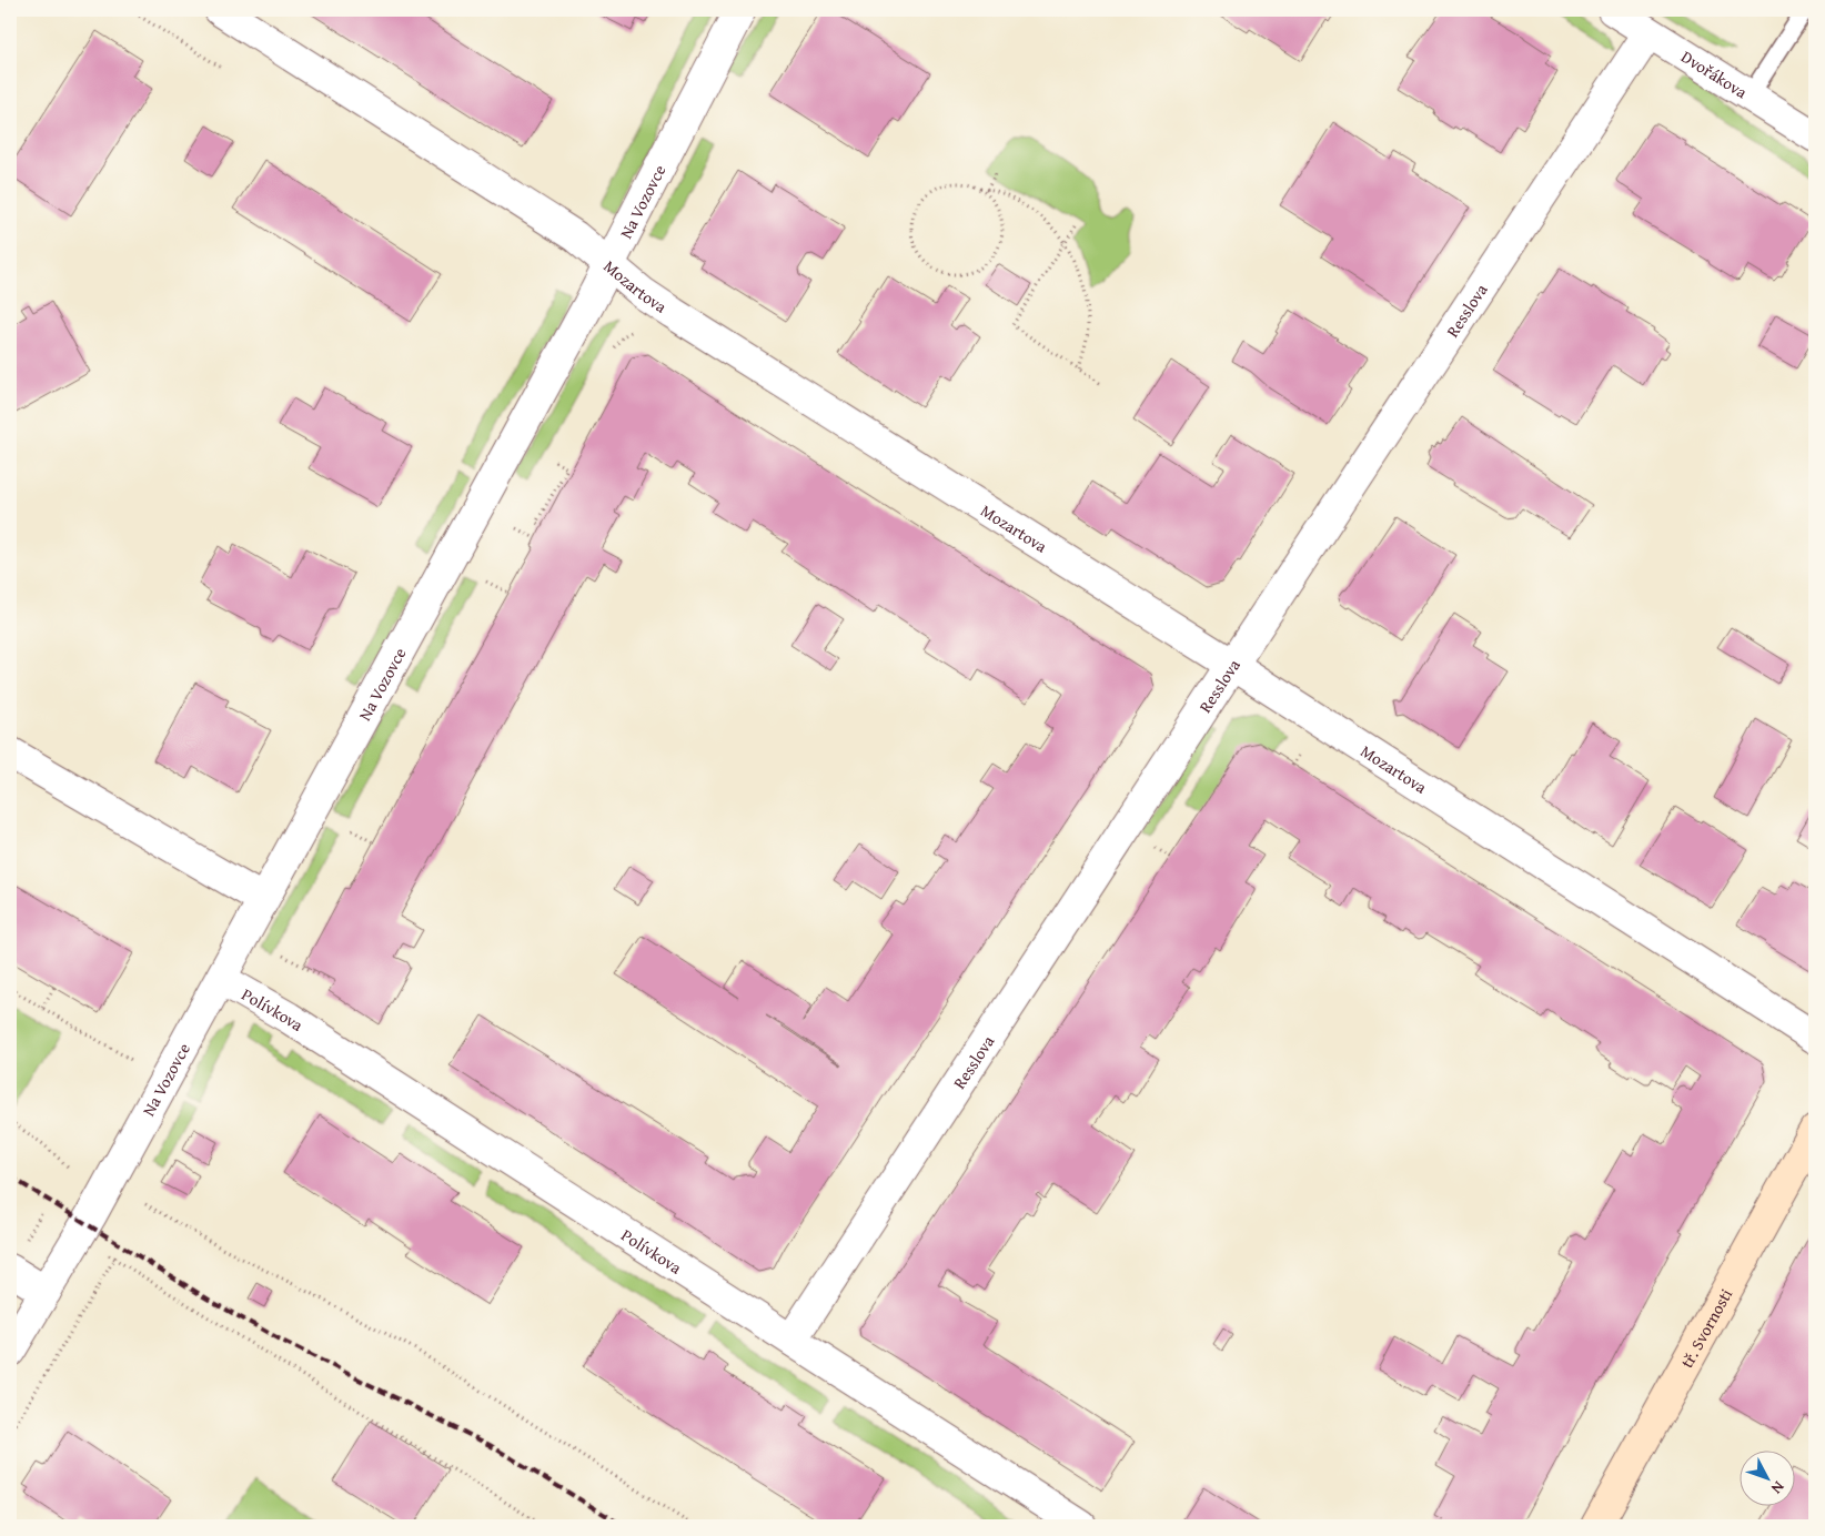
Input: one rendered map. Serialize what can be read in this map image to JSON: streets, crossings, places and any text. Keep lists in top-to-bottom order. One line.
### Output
{"streets":{"street":["Dvořákova","Na Vozovce","Mozartova","Resslova","Polívkova","tř. Svornosti"]},"crossings":[["Dvořákova","Resslova"],["Na Vozovce","Mozartova"],["Na Vozovce","Polívkova"],["Mozartova","Resslova"],["Resslova","Polívkova"]],"north":"bottom right"}
